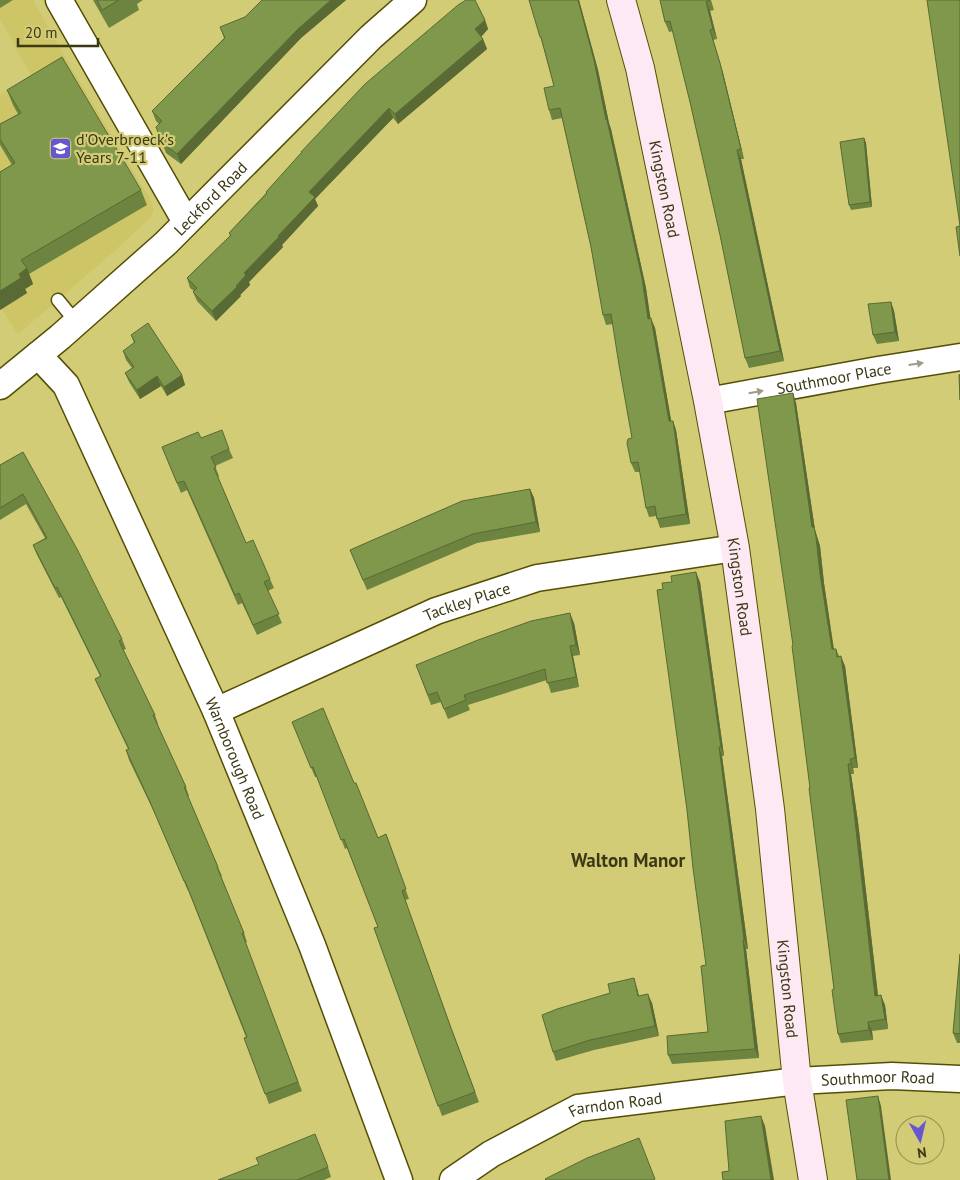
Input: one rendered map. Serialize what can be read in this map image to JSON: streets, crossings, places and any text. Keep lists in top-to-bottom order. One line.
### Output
{"streets":{"street":["Kingston Road","Leckford Road","Southmoor Place","Tackley Place","Warnborough Road","Southmoor Road","Farndon Road"]},"crossings":[["Kingston Road","Southmoor Place"],["Kingston Road","Tackley Place"],["Kingston Road","Southmoor Road"],["Kingston Road","Farndon Road"],["Leckford Road","Warnborough Road"],["Tackley Place","Warnborough Road"],["Southmoor Road","Farndon Road"]],"one_way":["Southmoor Place"],"districts":["Walton Manor"],"places":{"school or university":["d'Overbroeck's Years 7-11"]},"scale_bar":"20 m","north":"bottom"}
